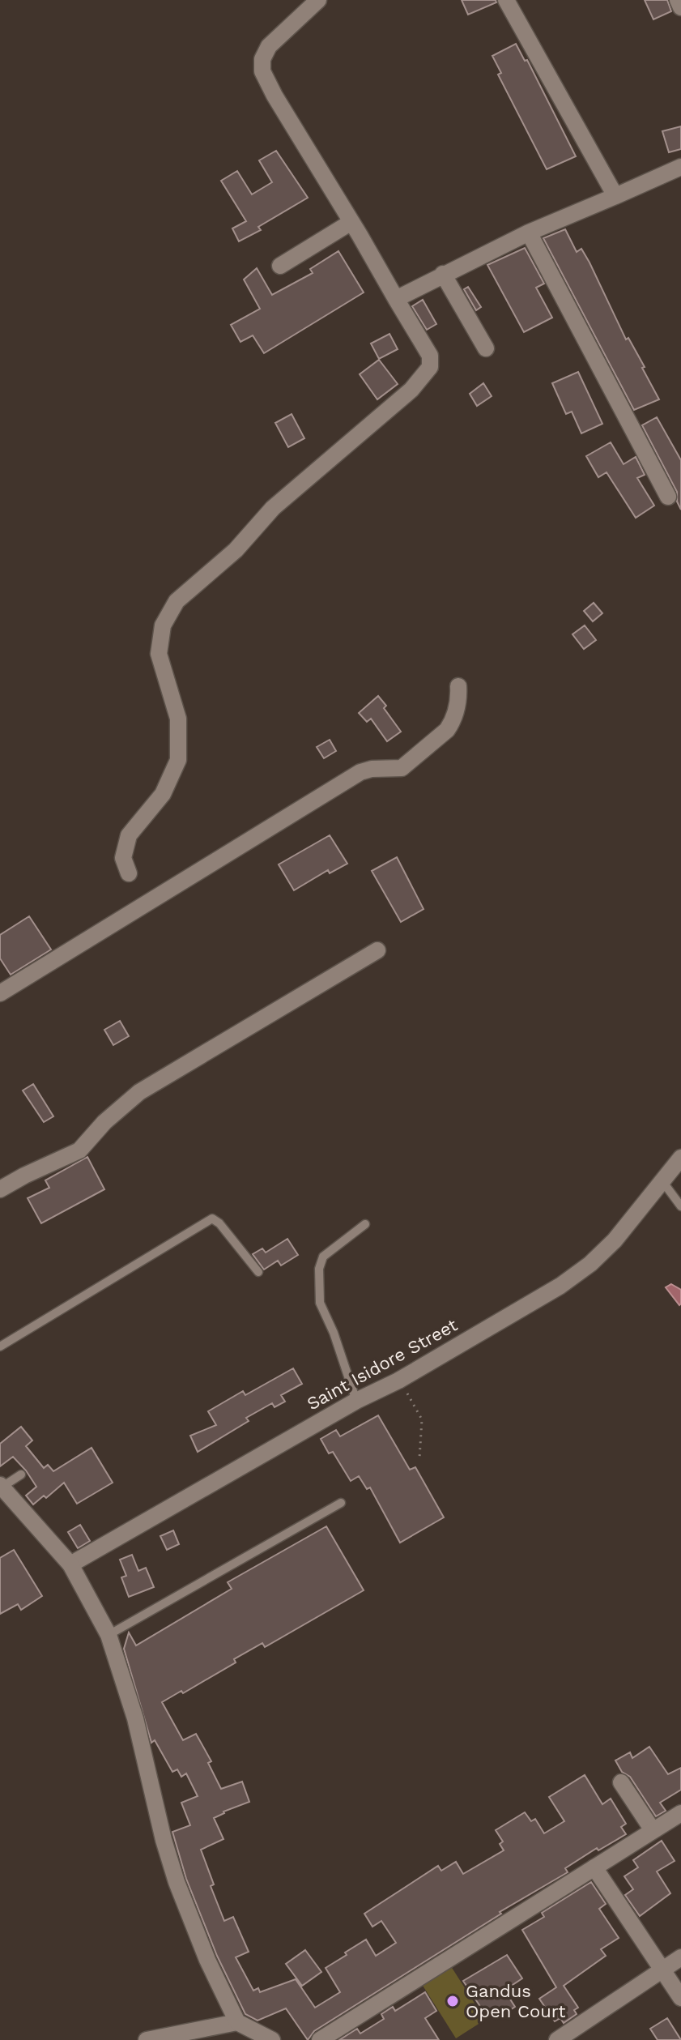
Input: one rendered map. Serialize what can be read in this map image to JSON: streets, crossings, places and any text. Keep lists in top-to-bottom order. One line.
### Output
{"streets":{"street":["Saint Isidore Street"]},"places":["Gandus Open Court"]}
